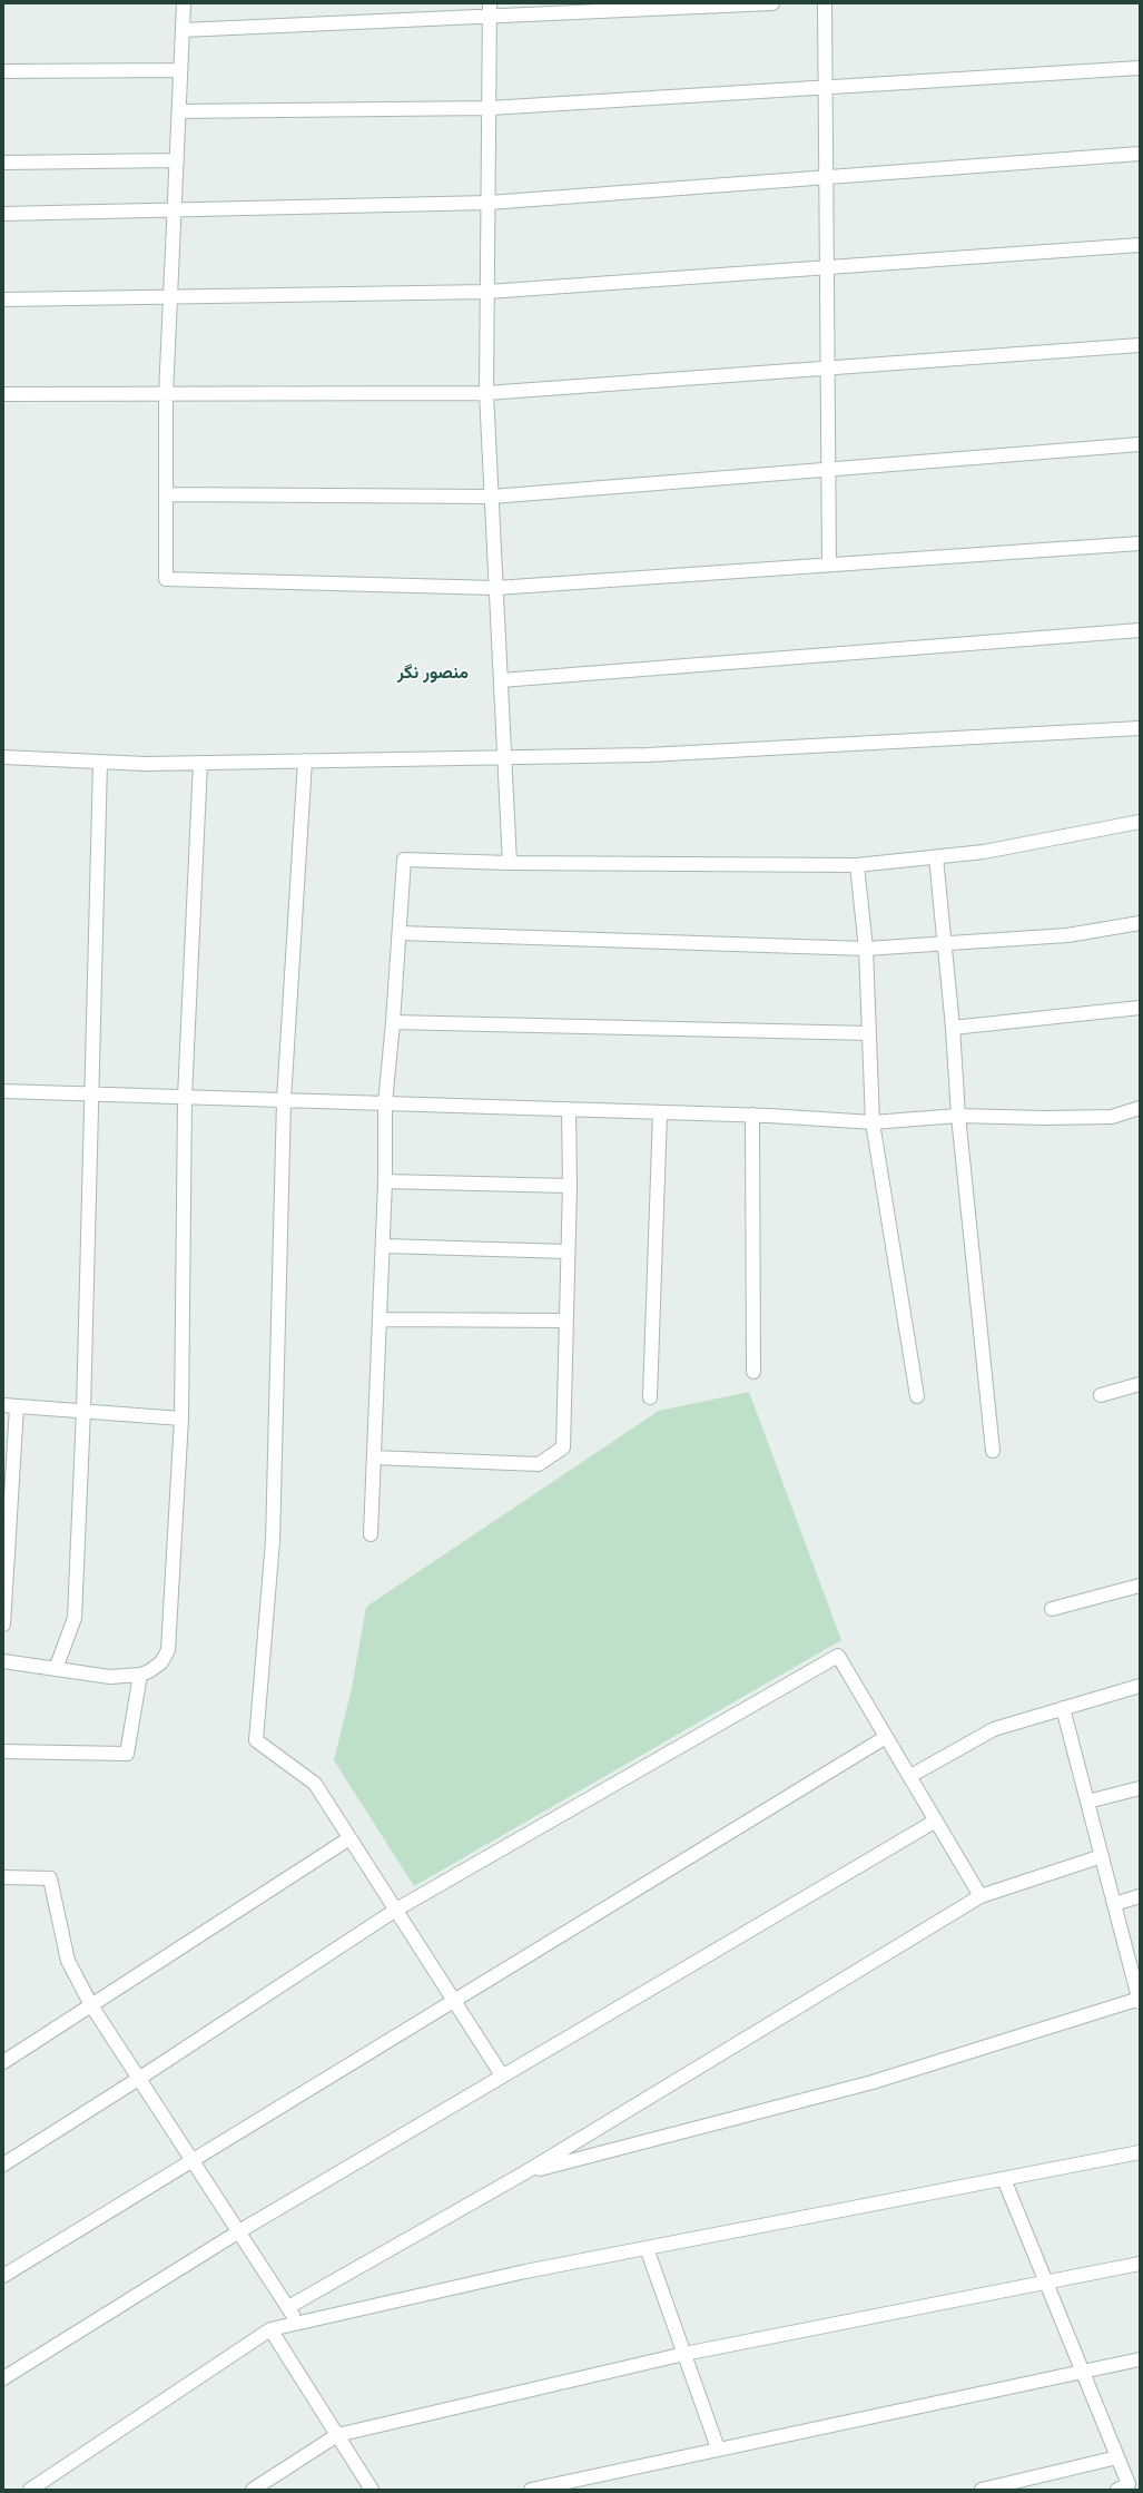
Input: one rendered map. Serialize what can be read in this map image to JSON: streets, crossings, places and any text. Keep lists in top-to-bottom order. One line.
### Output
{"districts":["منصور نگر"]}
